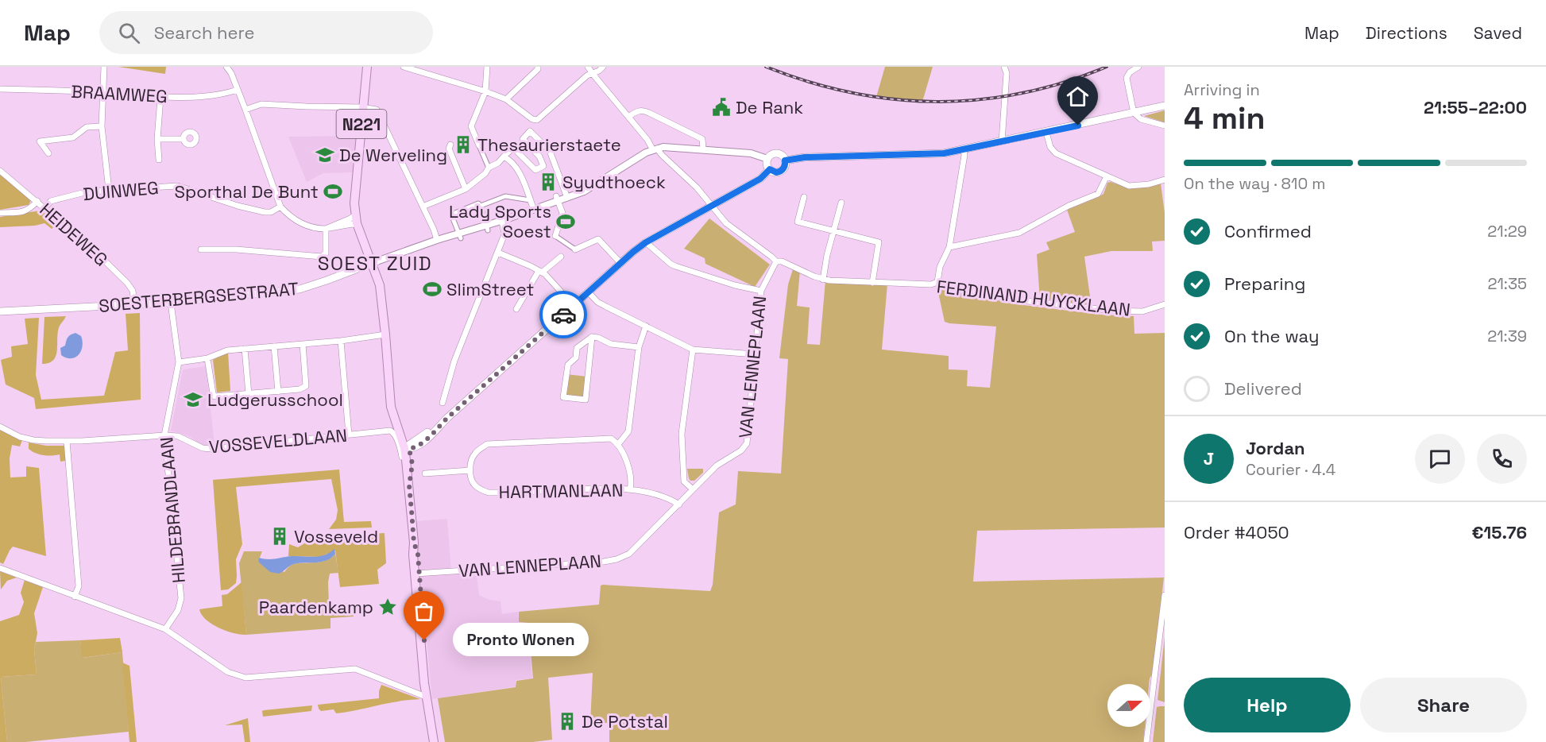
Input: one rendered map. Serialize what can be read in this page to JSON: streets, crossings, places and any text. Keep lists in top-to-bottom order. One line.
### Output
{"streets":{"main road":["N221","SOESTERBERGSESTRAAT"],"street":["BRAAMWEG","DUINWEG","HEIDEWEG","FERDINAND HUYCKLAAN","VAN LENNEPLAAN","VOSSEVELDLAAN","HARTMANLAAN","HILDEBRANDLAAN"]},"crossings":[["N221","SOESTERBERGSESTRAAT"],["N221","VAN LENNEPLAAN"],["DUINWEG","HEIDEWEG"],["HEIDEWEG","SOESTERBERGSESTRAAT"],["SOESTERBERGSESTRAAT","FERDINAND HUYCKLAAN"],["SOESTERBERGSESTRAAT","HILDEBRANDLAAN"],["FERDINAND HUYCKLAAN","VAN LENNEPLAAN"],["VAN LENNEPLAAN","HARTMANLAAN"],["VOSSEVELDLAAN","HILDEBRANDLAAN"]],"districts":["SOEST ZUID"],"places":{"public building":["De Rank"],"building":["Thesaurierstaete","Syudthoeck","Vosseveld","De Potstal"],"school or university":["De Werveling","Ludgerusschool"],"sports":["Sporthal De Bunt","Lady Sports Soest","SlimStreet"],"place":["Paardenkamp"],"other":["Pronto Wonen"]},"north":"right","page":{"header":"Map","search":"Search here","nav":["Map","Directions","Saved"],"heading":["4 min","Arriving in","21:55–22:00"],"panel":["Jordan","Courier · 4.4","Order #4050","€15.76"],"bar":"On the way · 810 m","list":[["Confirmed","21:29"],["Preparing","21:35"],["On the way","21:39"],"Delivered"],"round":"J","bubble":"Pronto Wonen","buttons":["Help","Share"]}}
